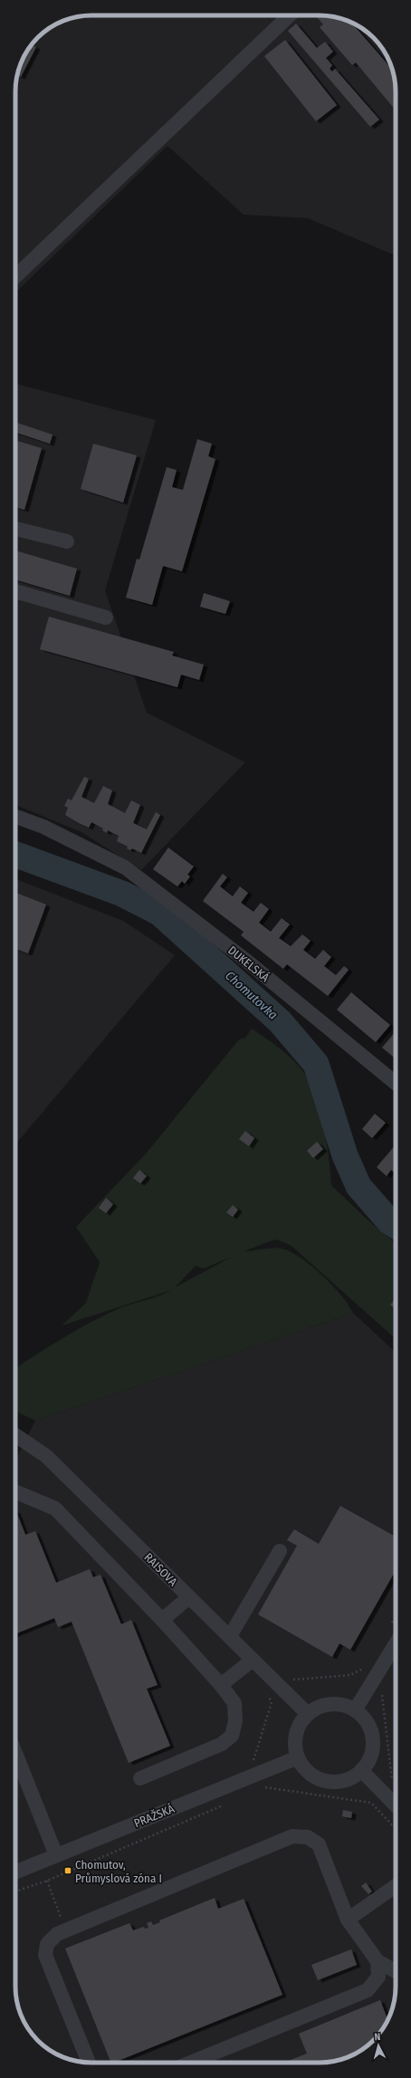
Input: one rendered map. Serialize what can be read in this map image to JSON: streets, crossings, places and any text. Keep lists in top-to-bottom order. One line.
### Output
{"streets":{"street":["DUKELSKÁ","RAISOVA","PRAŽSKÁ"]},"crossings":[["RAISOVA","PRAŽSKÁ"]],"water":["Chomutovka"],"places":{"transit":["Chomutov, Průmyslová zóna I"]},"north":"top"}
